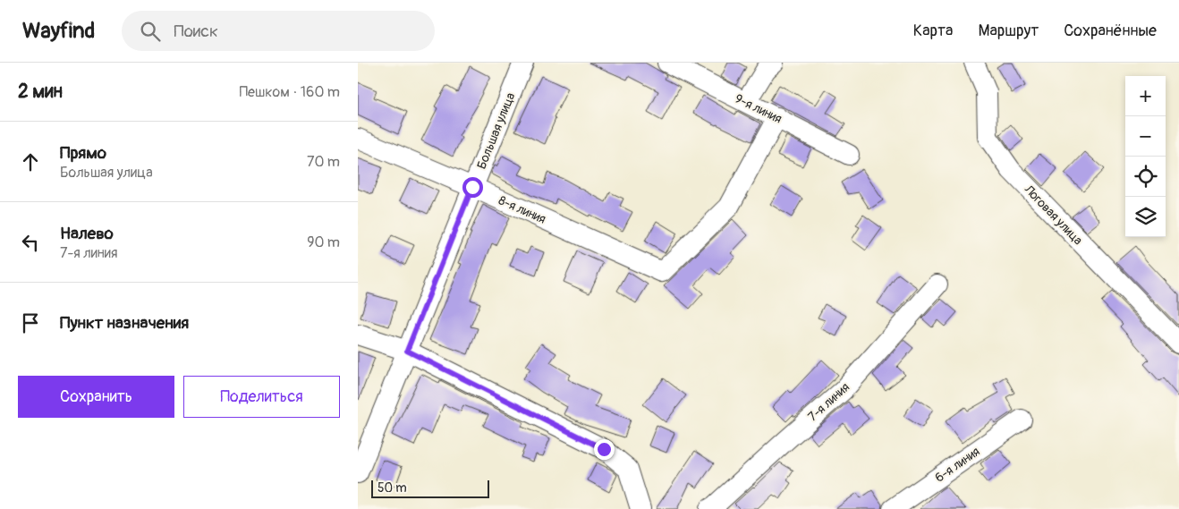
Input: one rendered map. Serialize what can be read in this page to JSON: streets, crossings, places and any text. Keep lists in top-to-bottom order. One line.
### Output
{"streets":{"street":["9-я линия","Большая улица","8-я линия","Логовая улица","7-я линия","6-я линия"]},"crossings":[["9-я линия","8-я линия"],["Большая улица","8-я линия"]],"scale_bar":"50 m","page":{"header":"Wayfind","search":"Поиск","nav":["Карта","Маршрут","Сохранённые"],"heading":["2 мин","Пешком · 160 m"],"map_buttons":["+","−"],"list":[["Прямо","Большая улица","70 m"],["Налево","7-я линия","90 m"],"Пункт назначения"],"buttons":["Сохранить","Поделиться"],"scale":"50 m"}}
